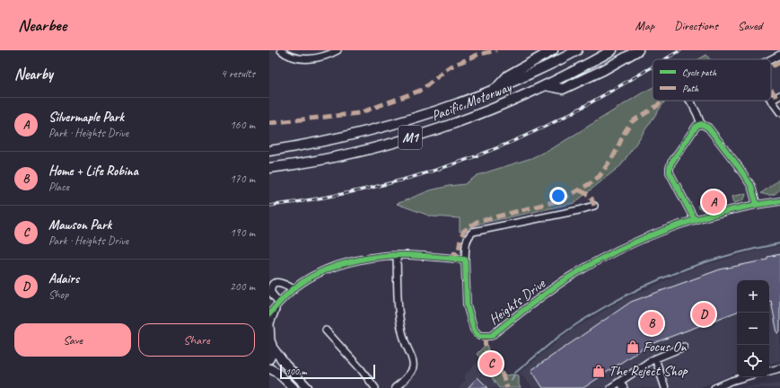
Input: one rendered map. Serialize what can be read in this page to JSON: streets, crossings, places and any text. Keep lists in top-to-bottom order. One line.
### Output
{"streets":{"highway":["Pacific Motorway","M1"],"street":["Heights Drive"]},"places":{"shop":["Focus On","The Reject Shop"]},"legend":["Cycle path","Path"],"scale_bar":"100 m","page":{"header":"Nearbee","nav":["Map","Directions","Saved"],"heading":["Nearby","4 results"],"list":[{"mark":"A","name":"Silvermaple Park","note":"Park · Heights Drive","value":"160 m"},{"mark":"B","name":"Home + Life Robina","note":"Place","value":"170 m"},{"mark":"C","name":"Mawson Park","note":"Park · Heights Drive","value":"190 m"},{"mark":"D","name":"Adairs","note":"Shop","value":"200 m"}],"pins":["A","D","B","C"],"map_buttons":["+","−"],"buttons":["Save","Share"],"scale":"100 m"}}
